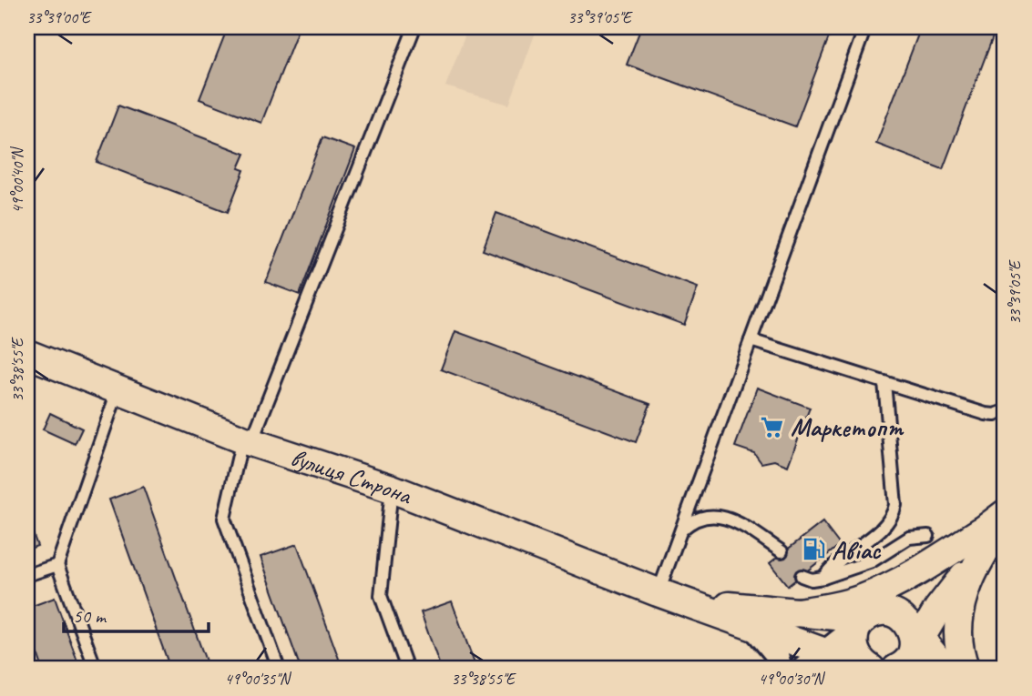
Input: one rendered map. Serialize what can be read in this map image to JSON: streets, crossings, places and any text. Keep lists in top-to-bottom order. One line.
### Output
{"streets":{"street":["вулиця Строна"]},"places":{"supermarket":["Маркетопт"],"fuel station":["Авіас"]},"scale_bar":"50 m","coordinates":["33°39'00\"E","33°39'05\"E","49°00'40\"N","33°38'55\"E","49°00'35\"N","49°00'30\"N"]}
